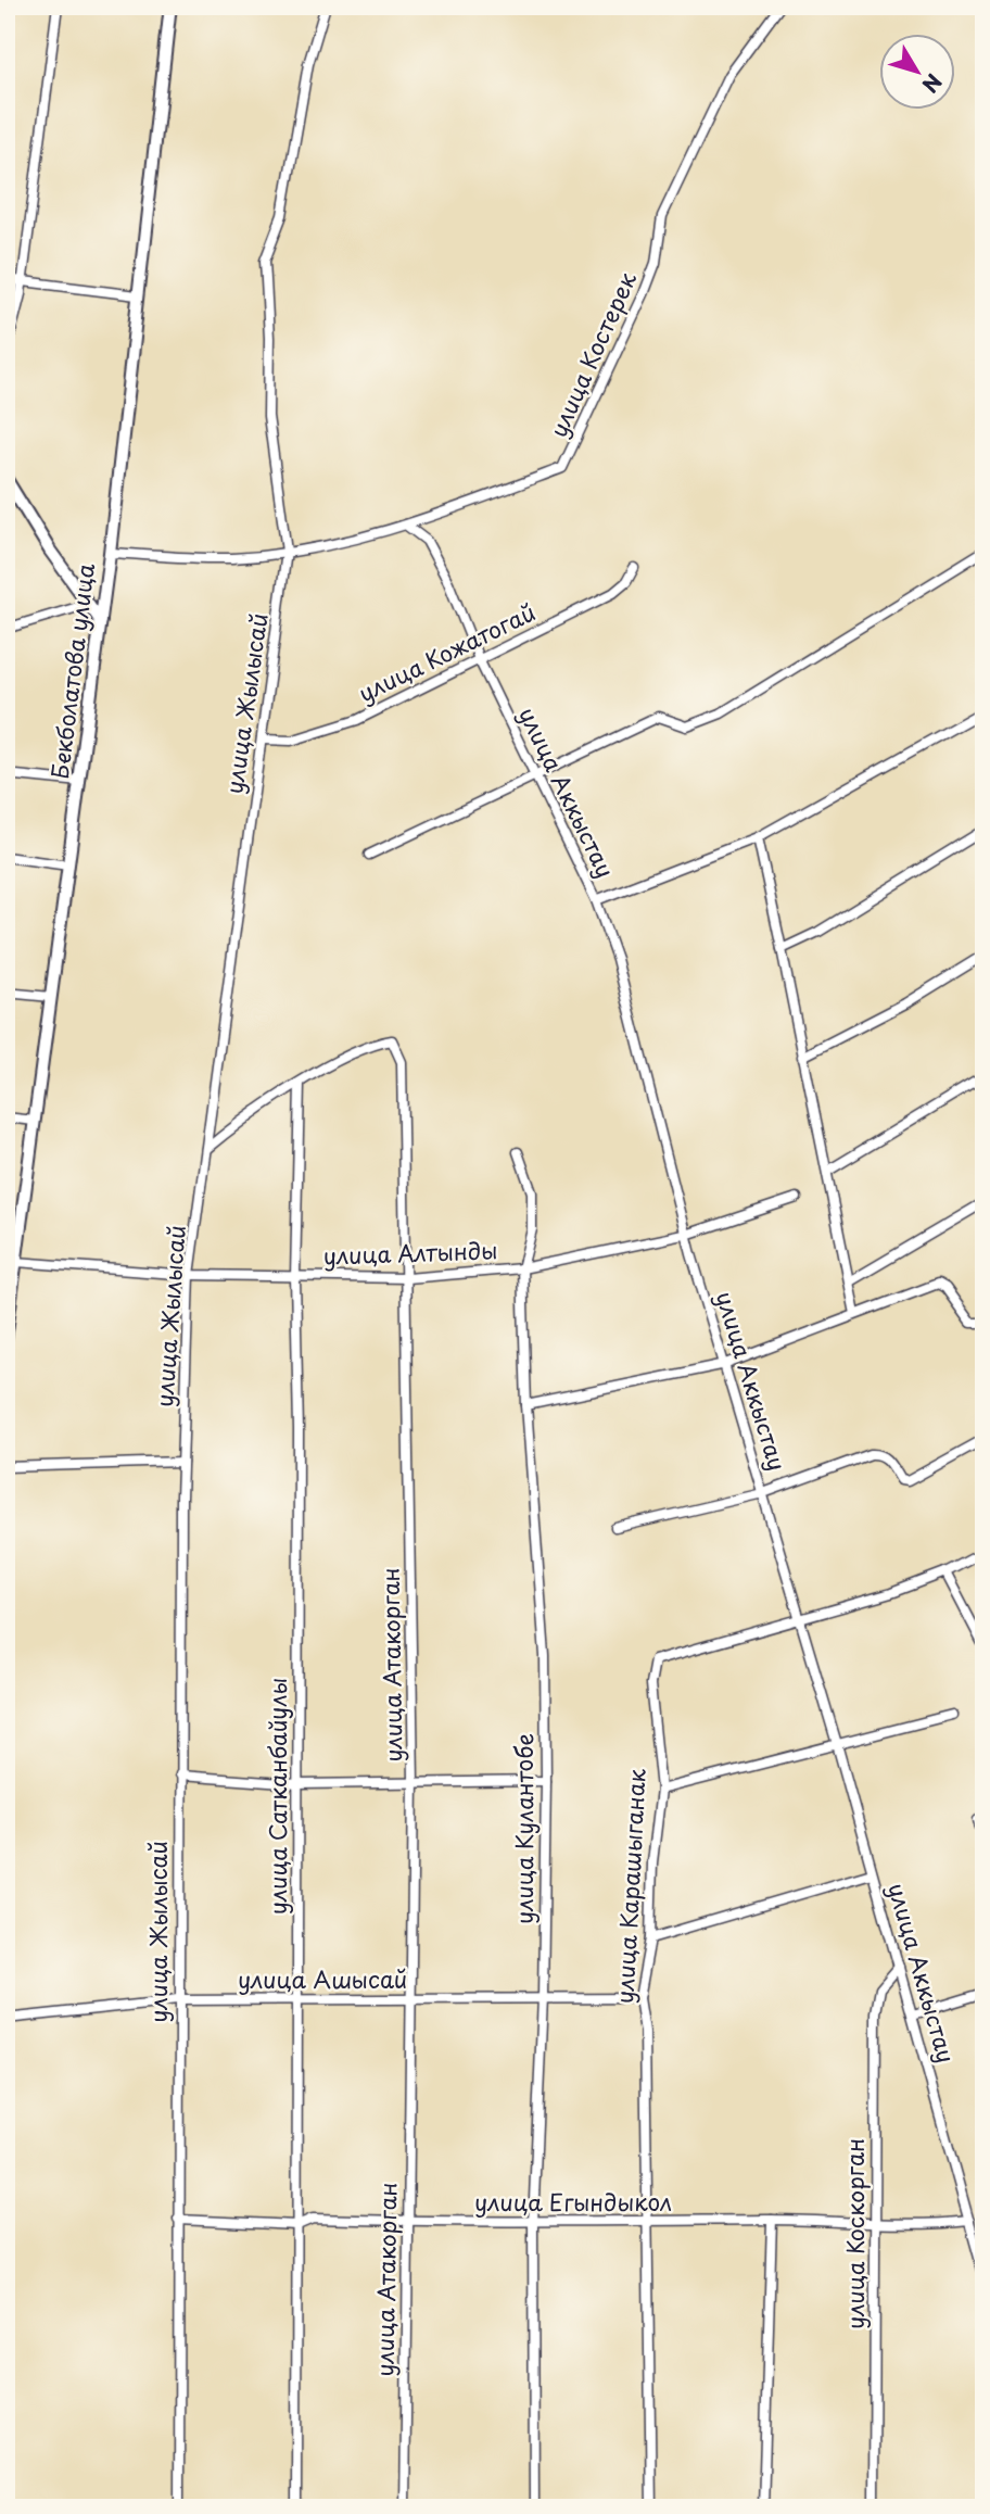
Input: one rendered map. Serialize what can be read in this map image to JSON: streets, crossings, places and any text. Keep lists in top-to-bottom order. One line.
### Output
{"streets":{"street":["улица Костерек","улица Кожатогай","Бекболатова улица","улица Жылысай","улица Аккыстау","улица Алтынды","улица Атакорган","улица Сатканбайулы","улица Кулантобе","улица Карашыганак","улица Ашысай","улица Егындыкол","улица Коскорган"]},"crossings":[["улица Костерек","Бекболатова улица"],["улица Костерек","улица Жылысай"],["улица Костерек","улица Аккыстау"],["улица Кожатогай","улица Жылысай"],["улица Кожатогай","улица Аккыстау"],["Бекболатова улица","улица Алтынды"],["улица Жылысай","улица Алтынды"],["улица Жылысай","улица Атакорган"],["улица Жылысай","улица Ашысай"],["улица Жылысай","улица Егындыкол"],["улица Аккыстау","улица Алтынды"],["улица Аккыстау","улица Карашыганак"],["улица Аккыстау","улица Егындыкол"],["улица Аккыстау","улица Коскорган"],["улица Алтынды","улица Атакорган"],["улица Алтынды","улица Сатканбайулы"],["улица Алтынды","улица Кулантобе"],["улица Атакорган","улица Сатканбайулы"],["улица Атакорган","улица Ашысай"],["улица Атакорган","улица Егындыкол"],["улица Сатканбайулы","улица Ашысай"],["улица Сатканбайулы","улица Егындыкол"],["улица Кулантобе","улица Ашысай"],["улица Кулантобе","улица Егындыкол"],["улица Карашыганак","улица Ашысай"],["улица Карашыганак","улица Егындыкол"],["улица Егындыкол","улица Коскорган"]],"north":"bottom right"}
